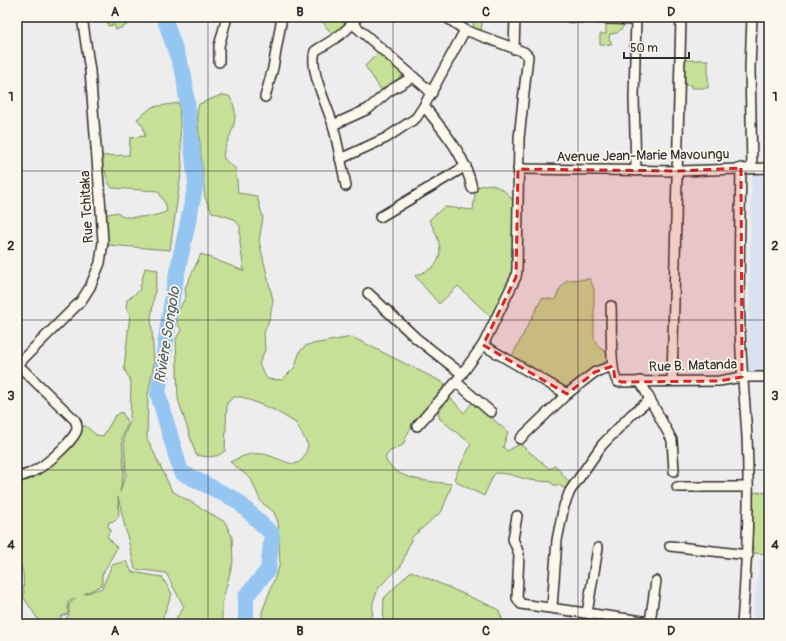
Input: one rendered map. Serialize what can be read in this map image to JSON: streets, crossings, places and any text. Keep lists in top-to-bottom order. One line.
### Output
{"streets":{"street":["Avenue Jean-Marie Mavoungu","Rue Tchitaka","Rue B. Matanda"]},"water":["Rivière Songolo"],"scale_bar":"50 m","grid":{"columns":["A","B","C","D"],"rows":["1","2","3","4"]}}
